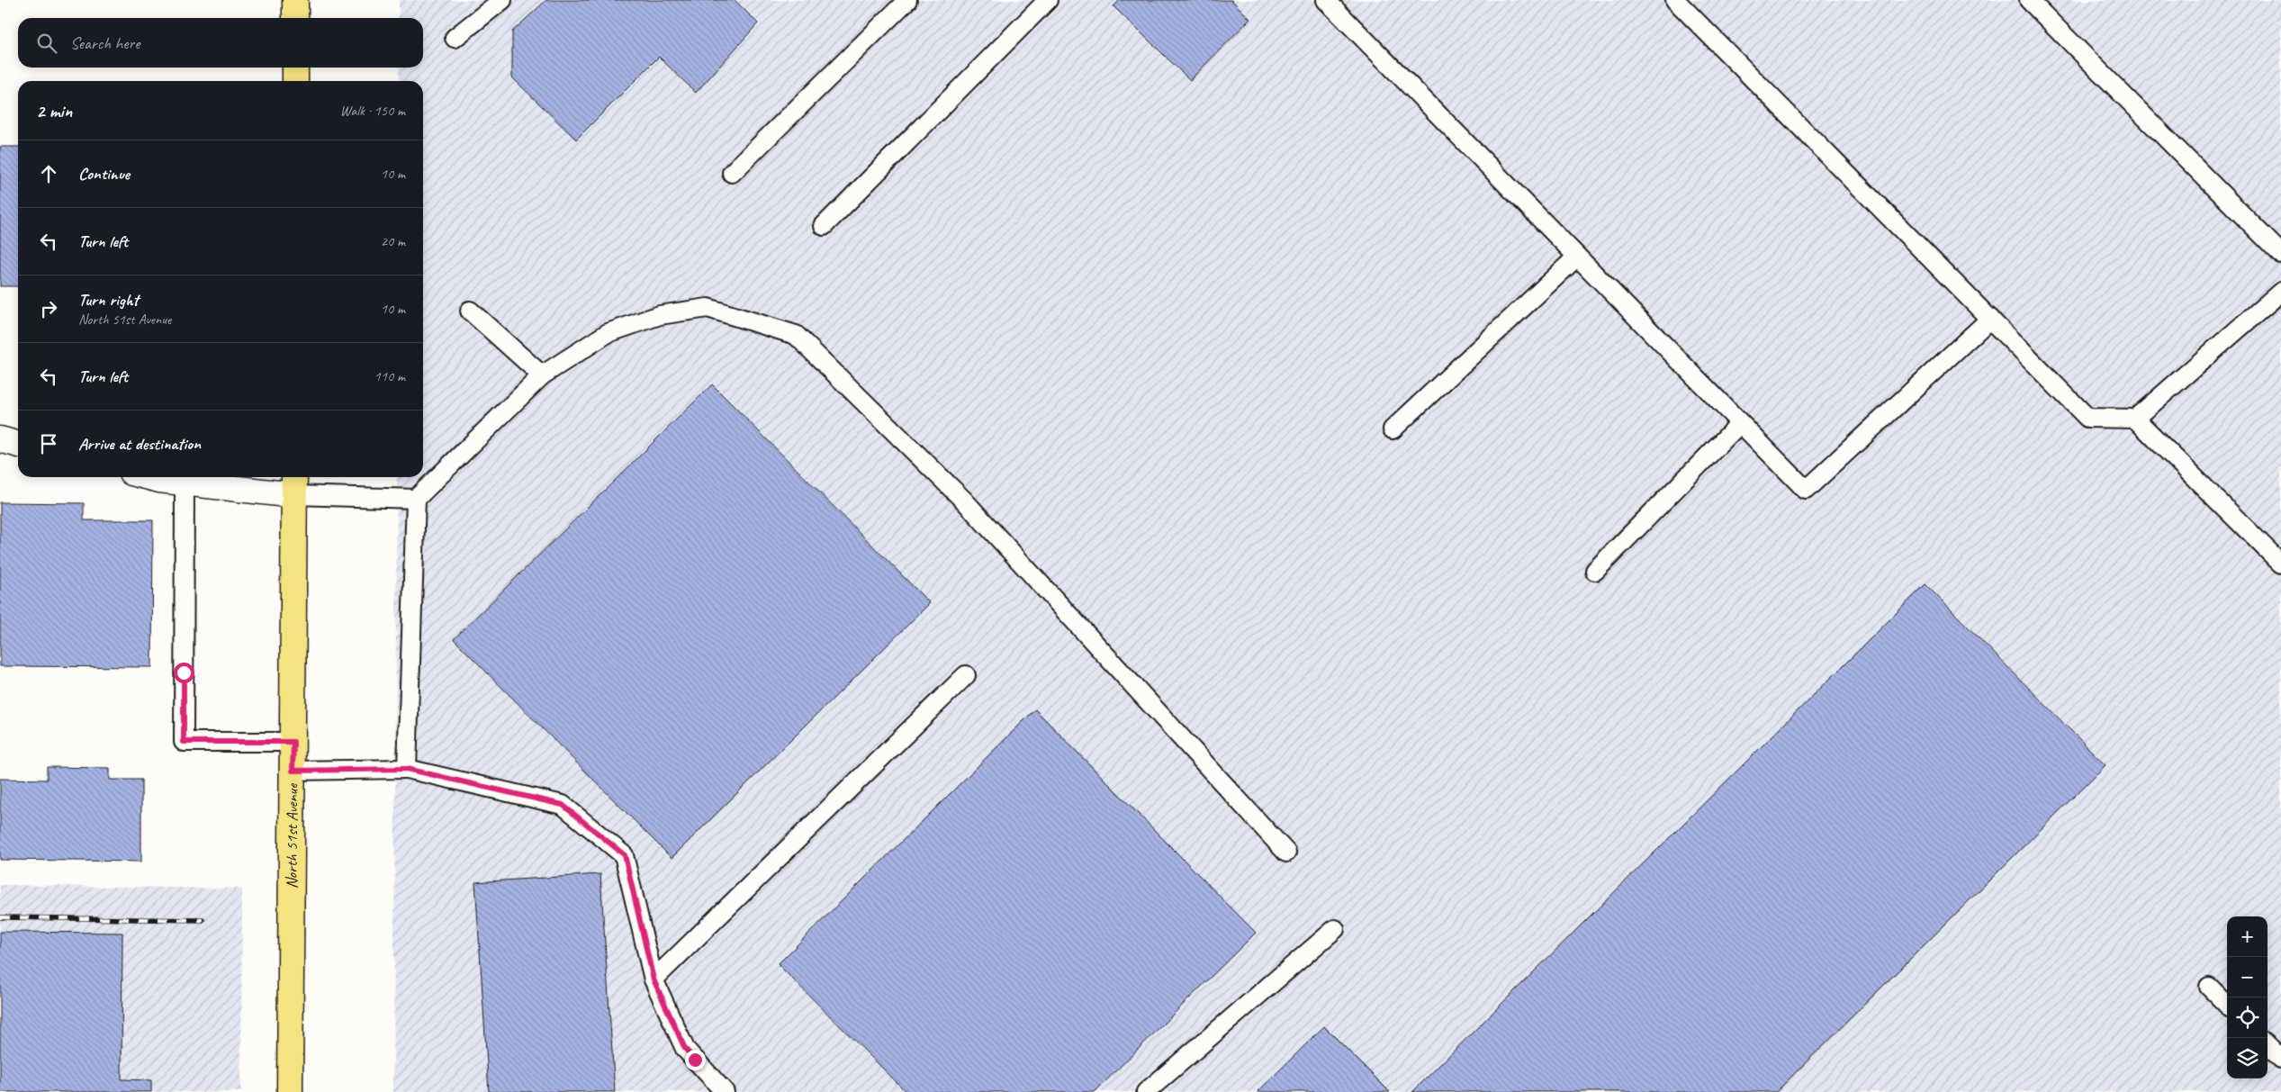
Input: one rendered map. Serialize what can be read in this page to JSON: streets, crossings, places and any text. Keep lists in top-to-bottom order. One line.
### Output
{"streets":{"main road":["North 51st Avenue"]},"page":{"search":"Search here","heading":["2 min","Walk · 150 m"],"list":[["Continue","10 m"],["Turn left","20 m"],["Turn right","North 51st Avenue","10 m"],["Turn left","110 m"],"Arrive at destination"],"map_buttons":["+","−"]}}
